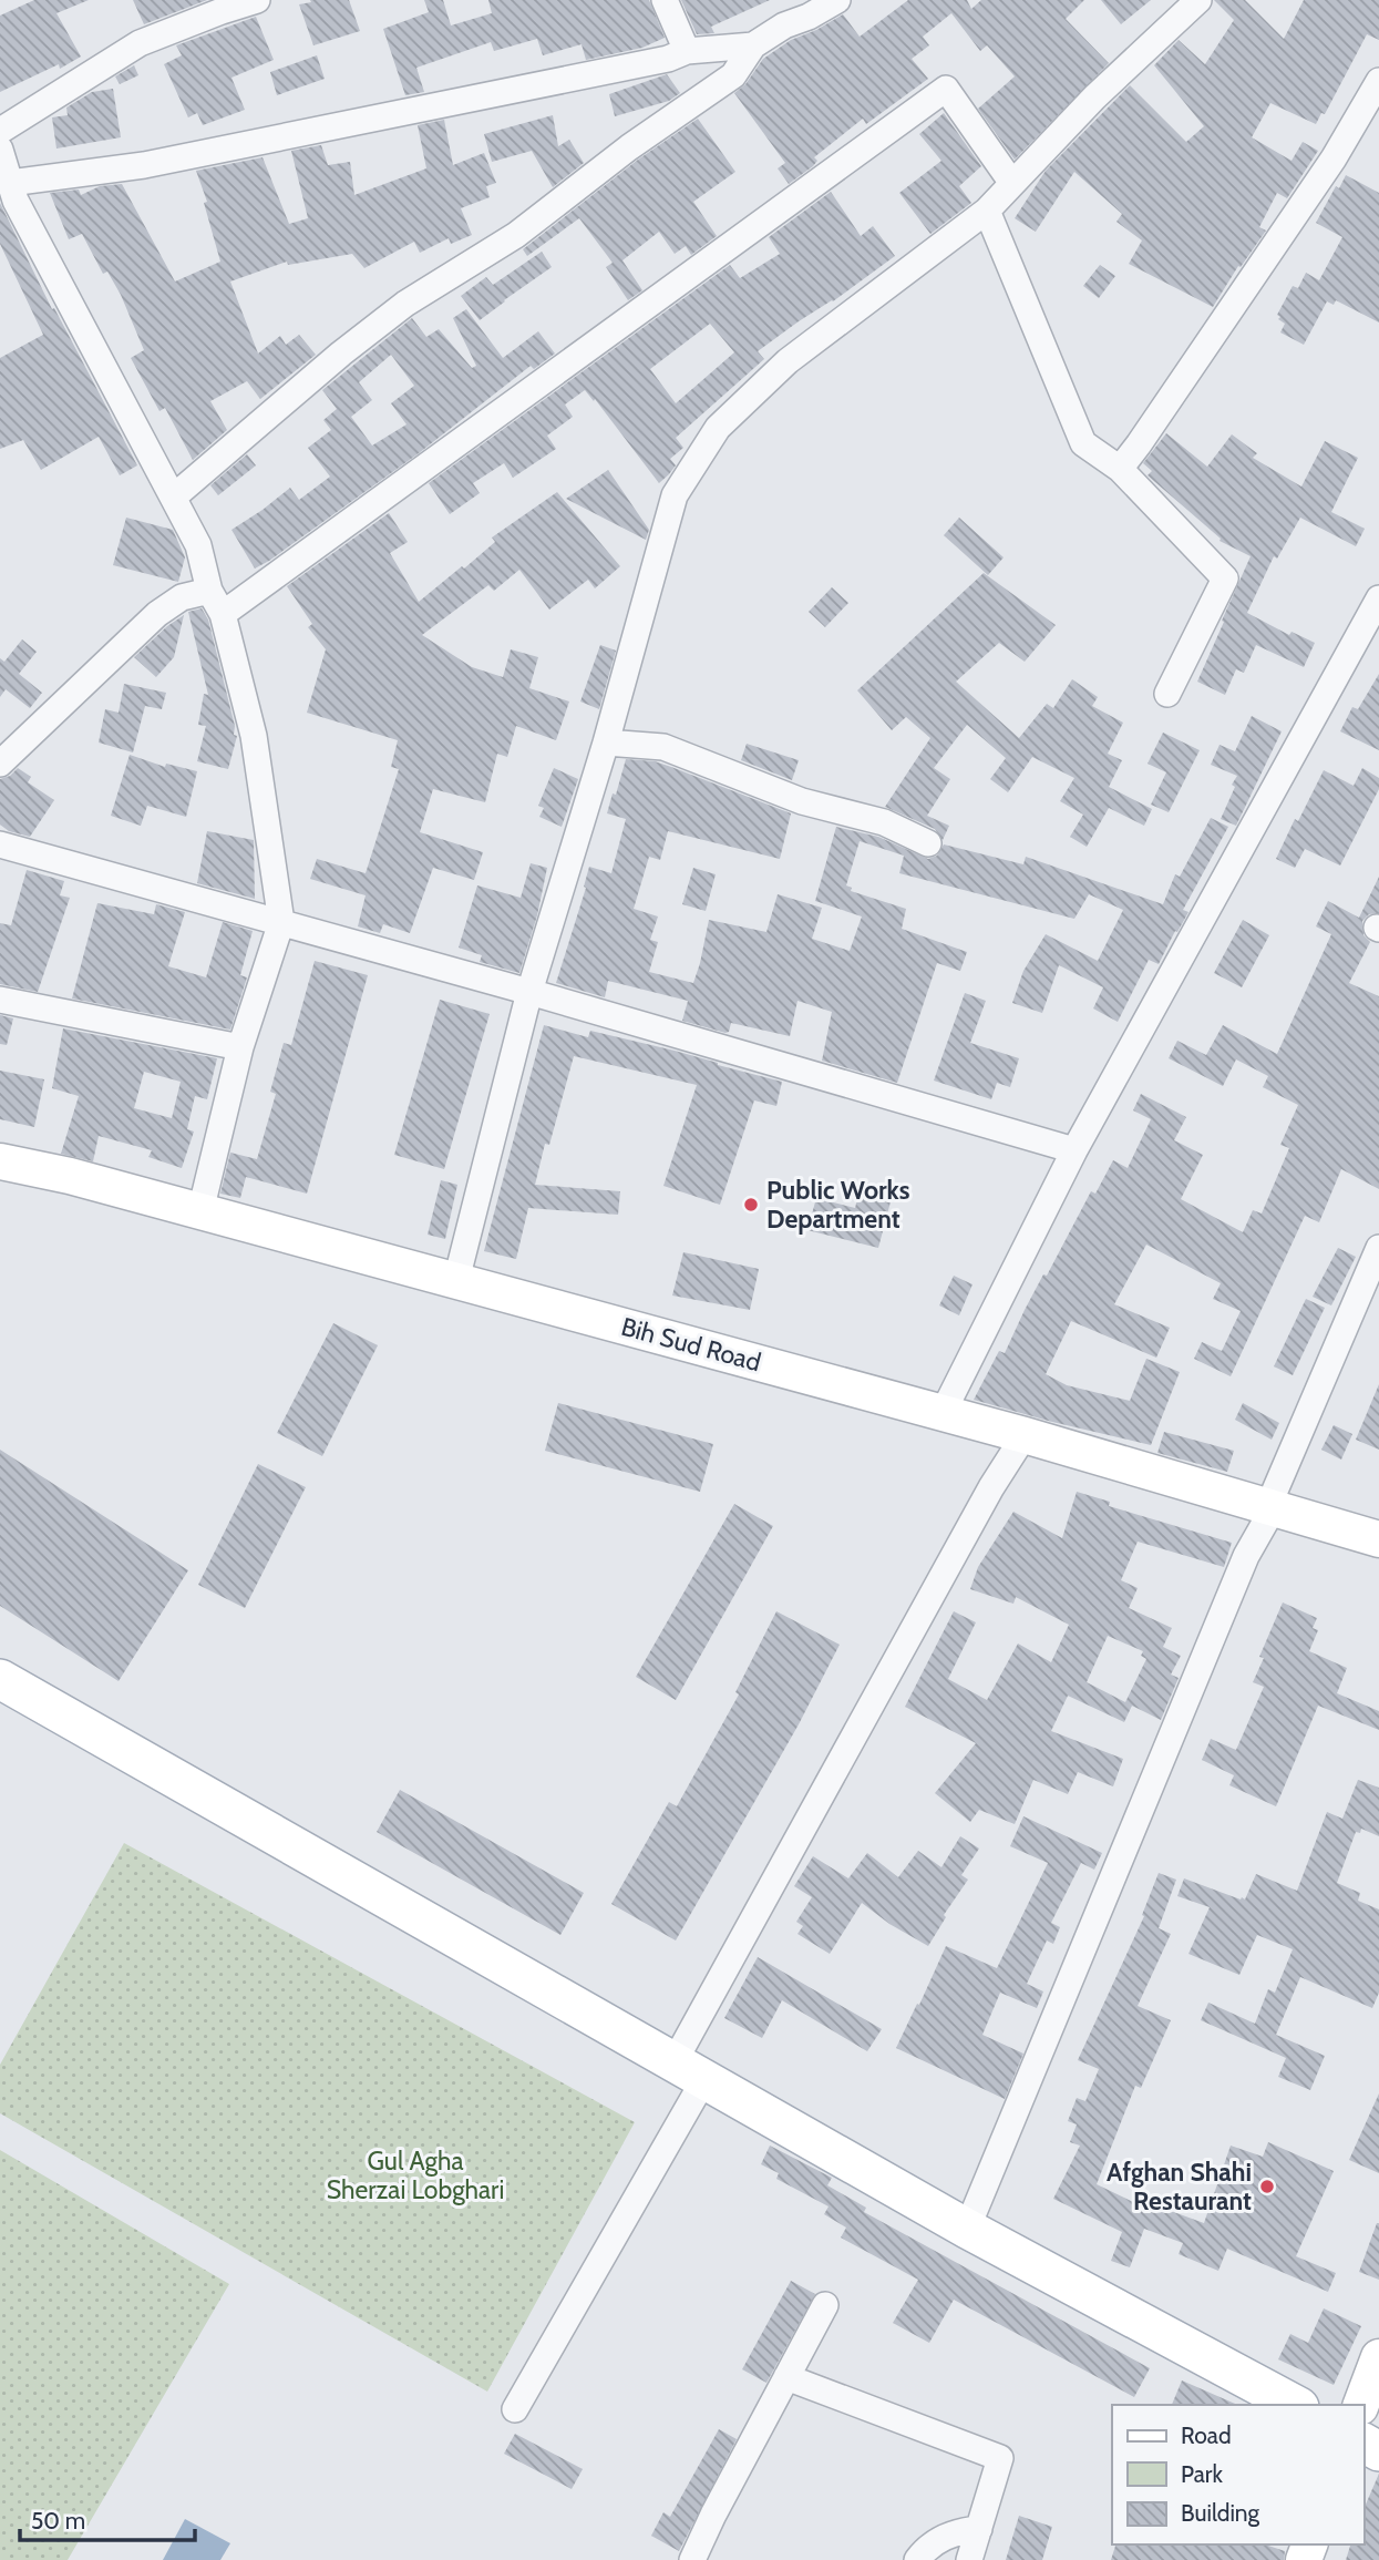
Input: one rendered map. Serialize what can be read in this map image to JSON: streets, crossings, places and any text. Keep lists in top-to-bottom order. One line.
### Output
{"streets":{"main road":["Bih Sud Road"]},"parks":["Gul Agha Sherzai Lobghari"],"places":["Public Works Department","Afghan Shahi Restaurant"],"legend":["Road","Park","Building"],"scale_bar":"50 m"}
